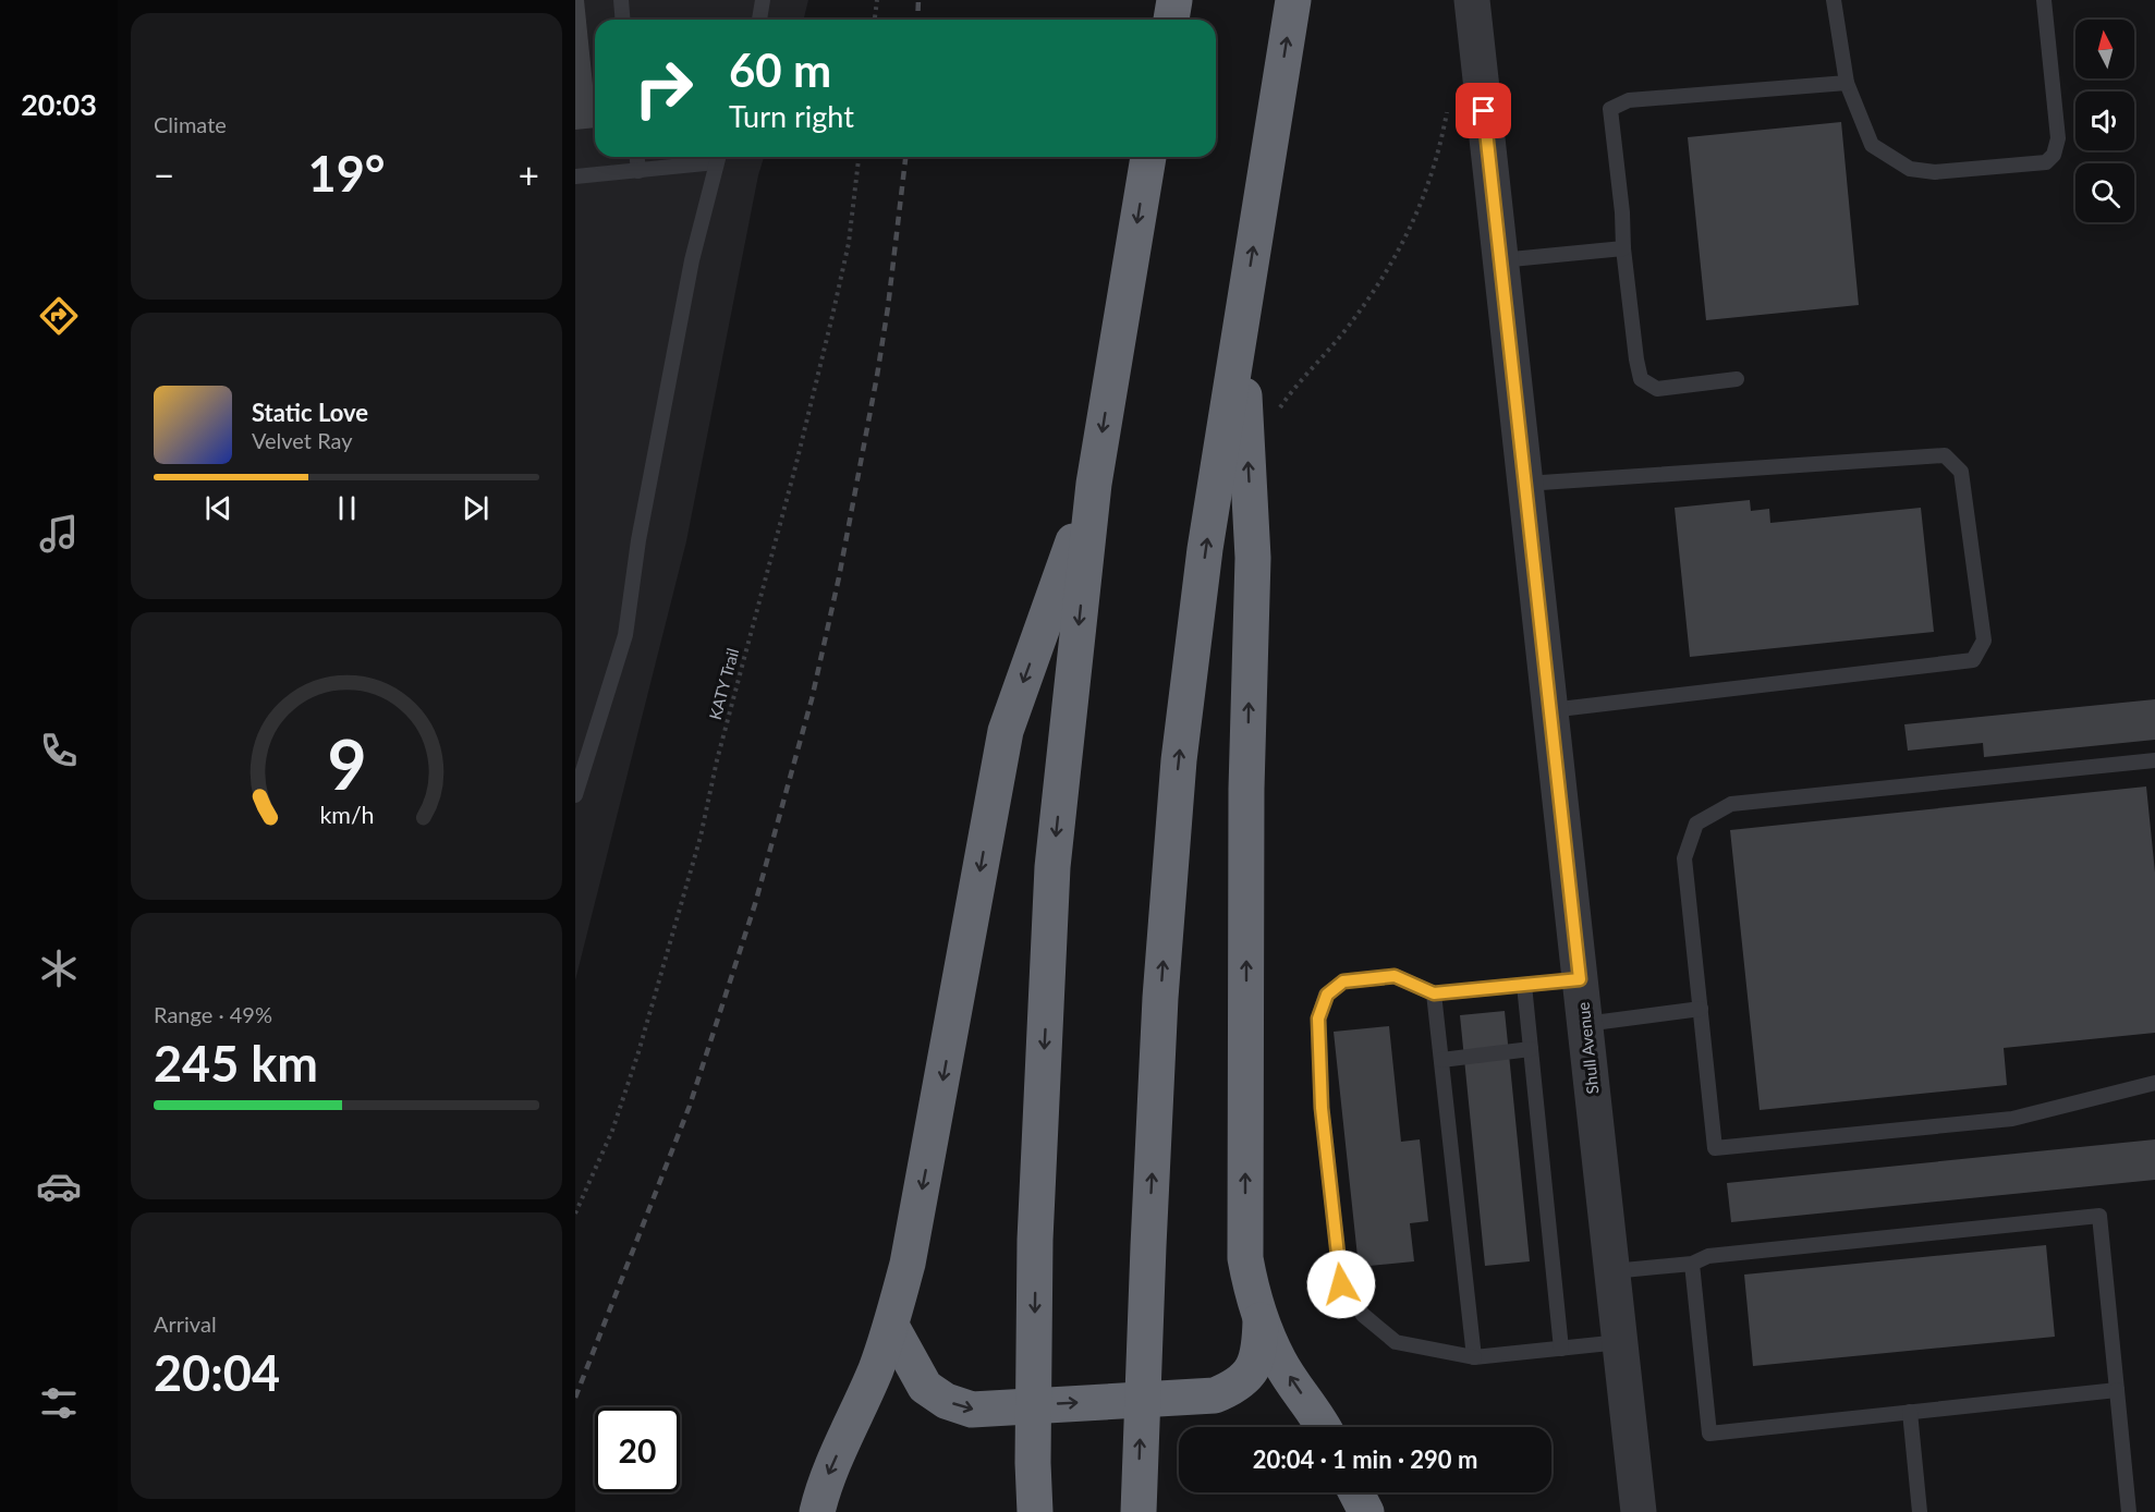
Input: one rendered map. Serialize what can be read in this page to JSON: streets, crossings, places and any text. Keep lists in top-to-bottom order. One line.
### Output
{"streets":{"street":["Shull Avenue"],"path":["KATY Trail"]},"north":"top","page":{"tabs":"20:03","tile":["Climate",["Range · 49%","245 km"],["Arrival","20:04"]],"turn":["60 m","Turn right"],"heat":["−","19°","+"],"song":["Static Love","Velvet Ray"],"limit":"20","trip":"20:04 · 1 min · 290 m","gauge":["9","km/h"]}}
